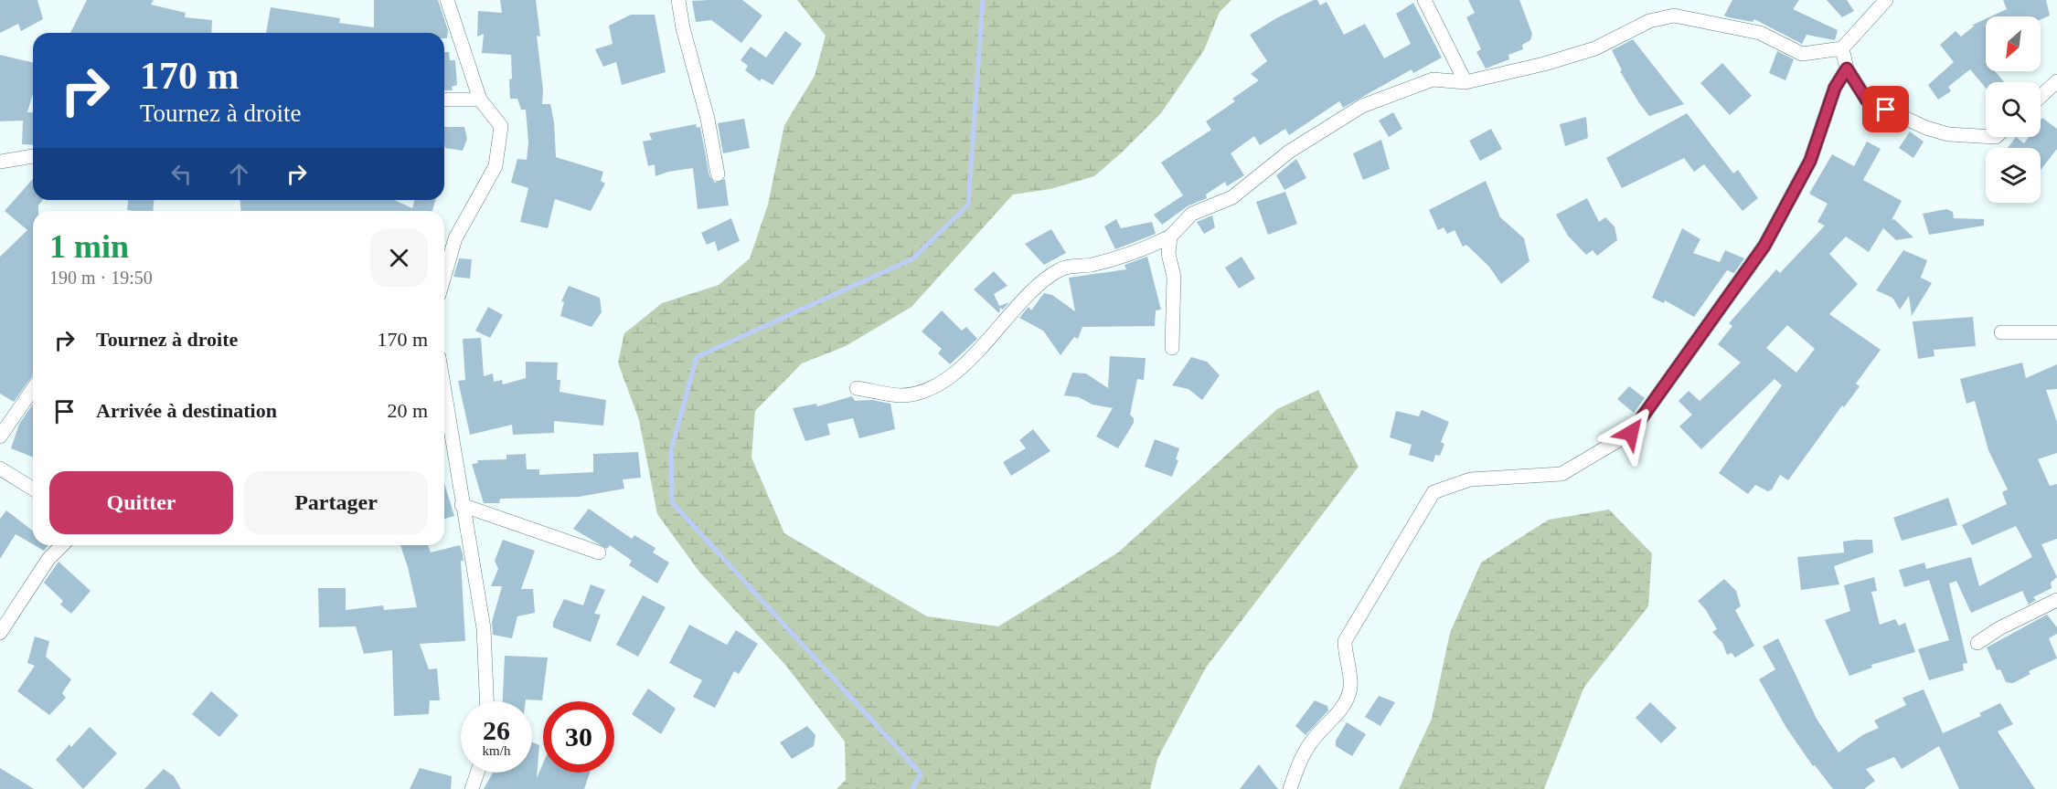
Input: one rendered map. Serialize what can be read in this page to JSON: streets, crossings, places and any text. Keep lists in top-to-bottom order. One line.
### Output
{"north":"bottom left","page":{"turn":["170 m","Tournez à droite"],"heading":["1 min","190 m · 19:50"],"list":[{"name":"Tournez à droite","value":"170 m"},{"name":"Arrivée à destination","value":"20 m"}],"buttons":["Quitter","Partager"],"speed":"26 km/h","limit":"30"}}
